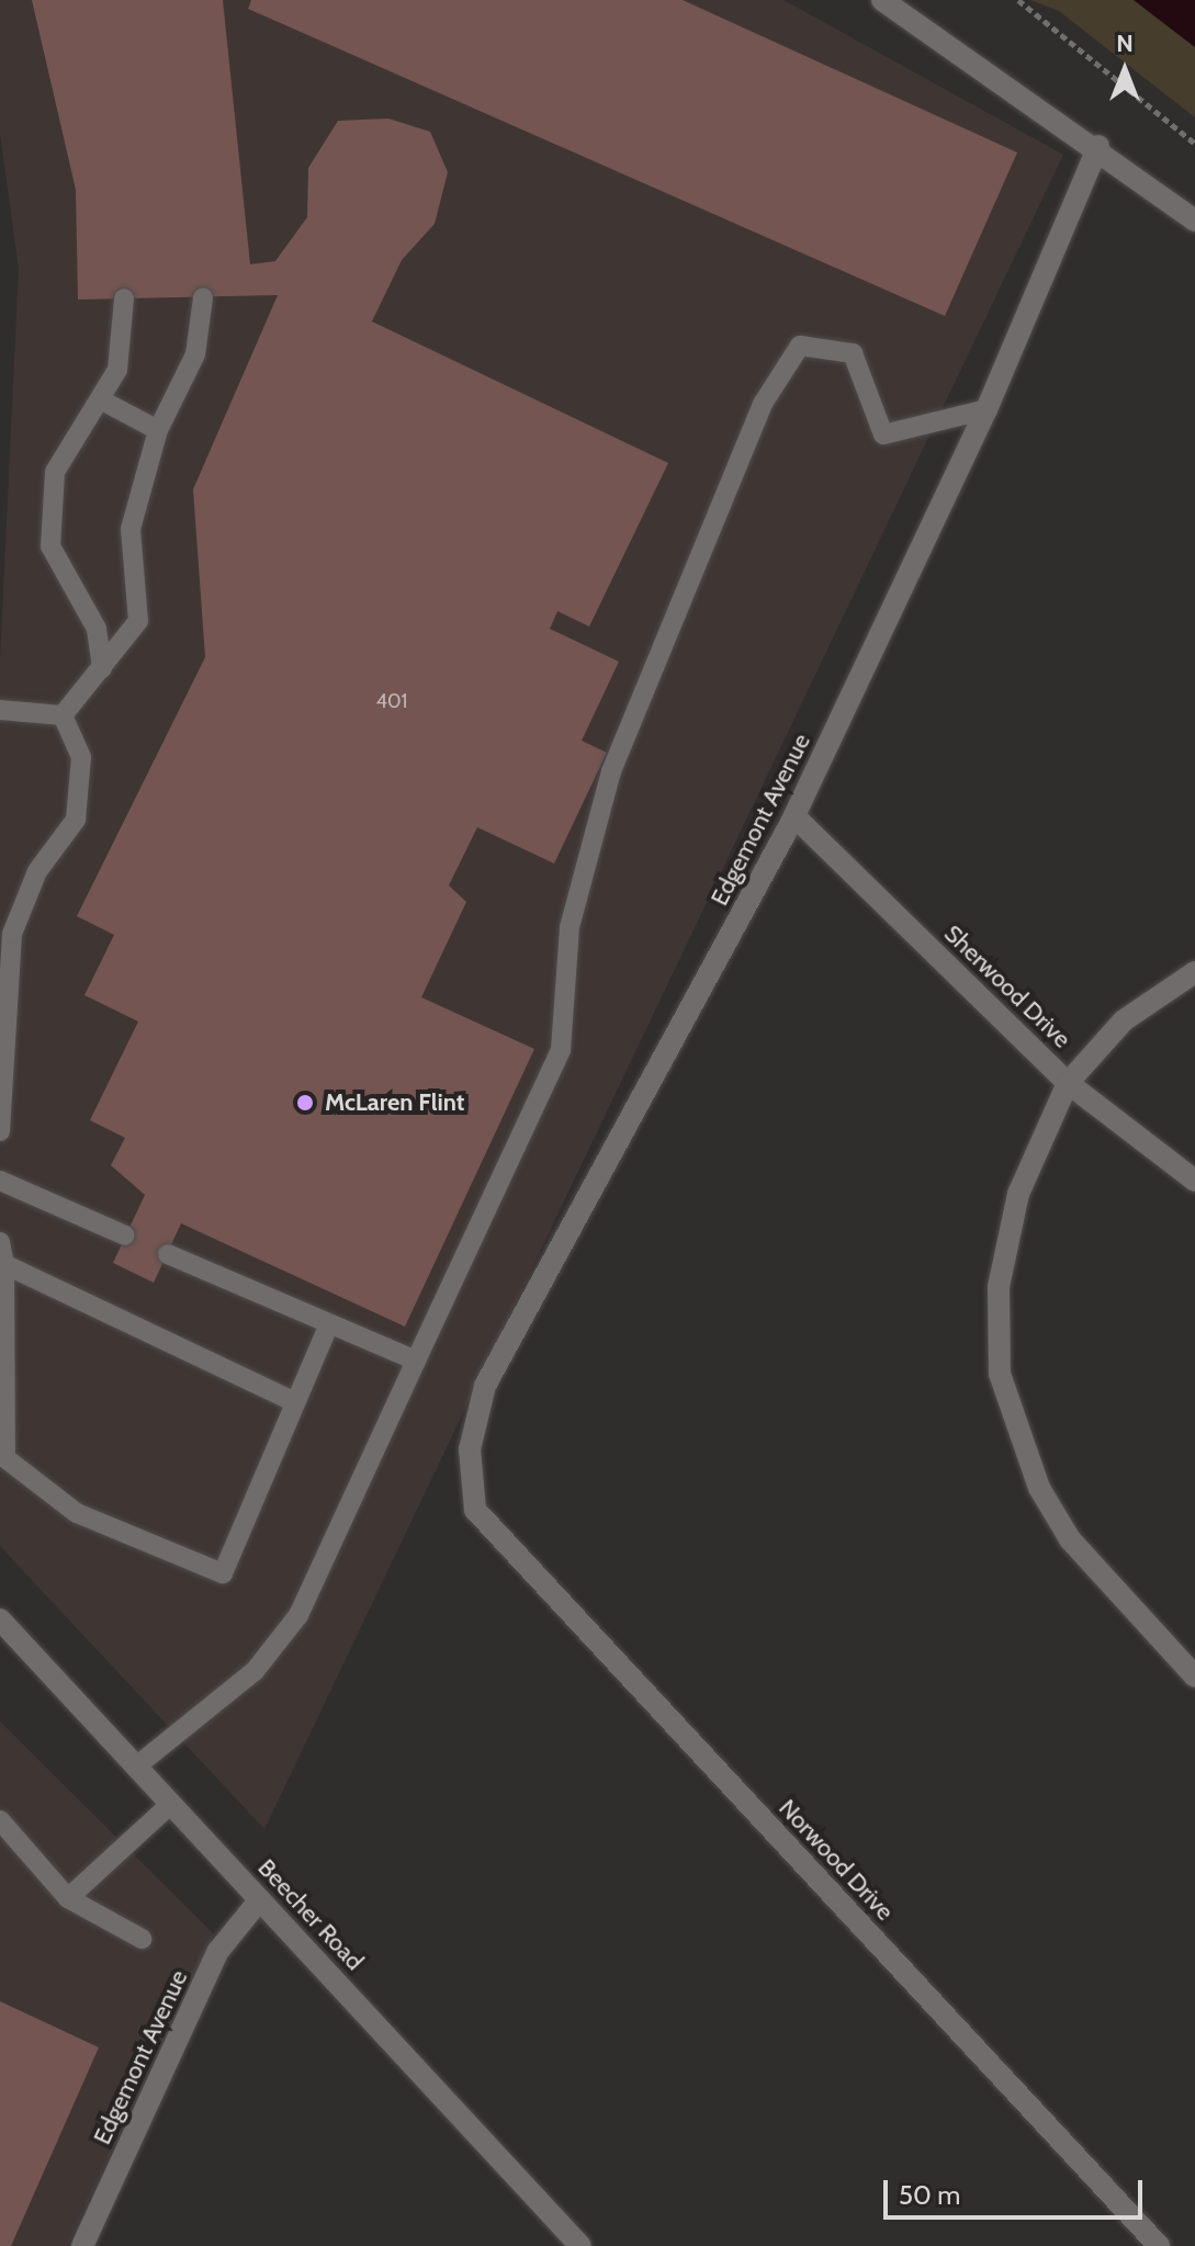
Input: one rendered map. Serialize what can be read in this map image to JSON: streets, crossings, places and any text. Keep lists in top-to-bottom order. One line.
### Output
{"streets":{"street":["Edgemont Avenue","Sherwood Drive","Norwood Drive","Beecher Road"]},"crossings":[["Edgemont Avenue","Sherwood Drive"],["Edgemont Avenue","Norwood Drive"],["Edgemont Avenue","Beecher Road"]],"places":["McLaren Flint"],"house_numbers":["401"],"scale_bar":"50 m","north":"top"}
